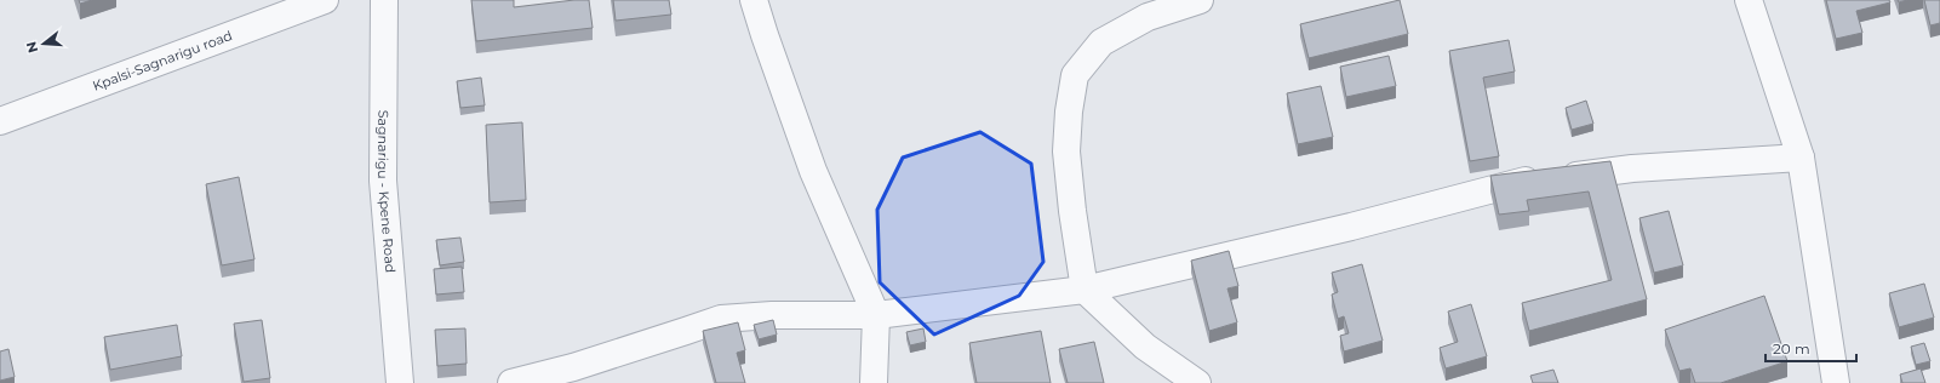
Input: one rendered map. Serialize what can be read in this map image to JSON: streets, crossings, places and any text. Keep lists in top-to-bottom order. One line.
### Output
{"streets":{"street":["Kpalsi-Sagnarigu road","Sagnarigu - Kpene Road"]},"scale_bar":"20 m","north":"left"}
